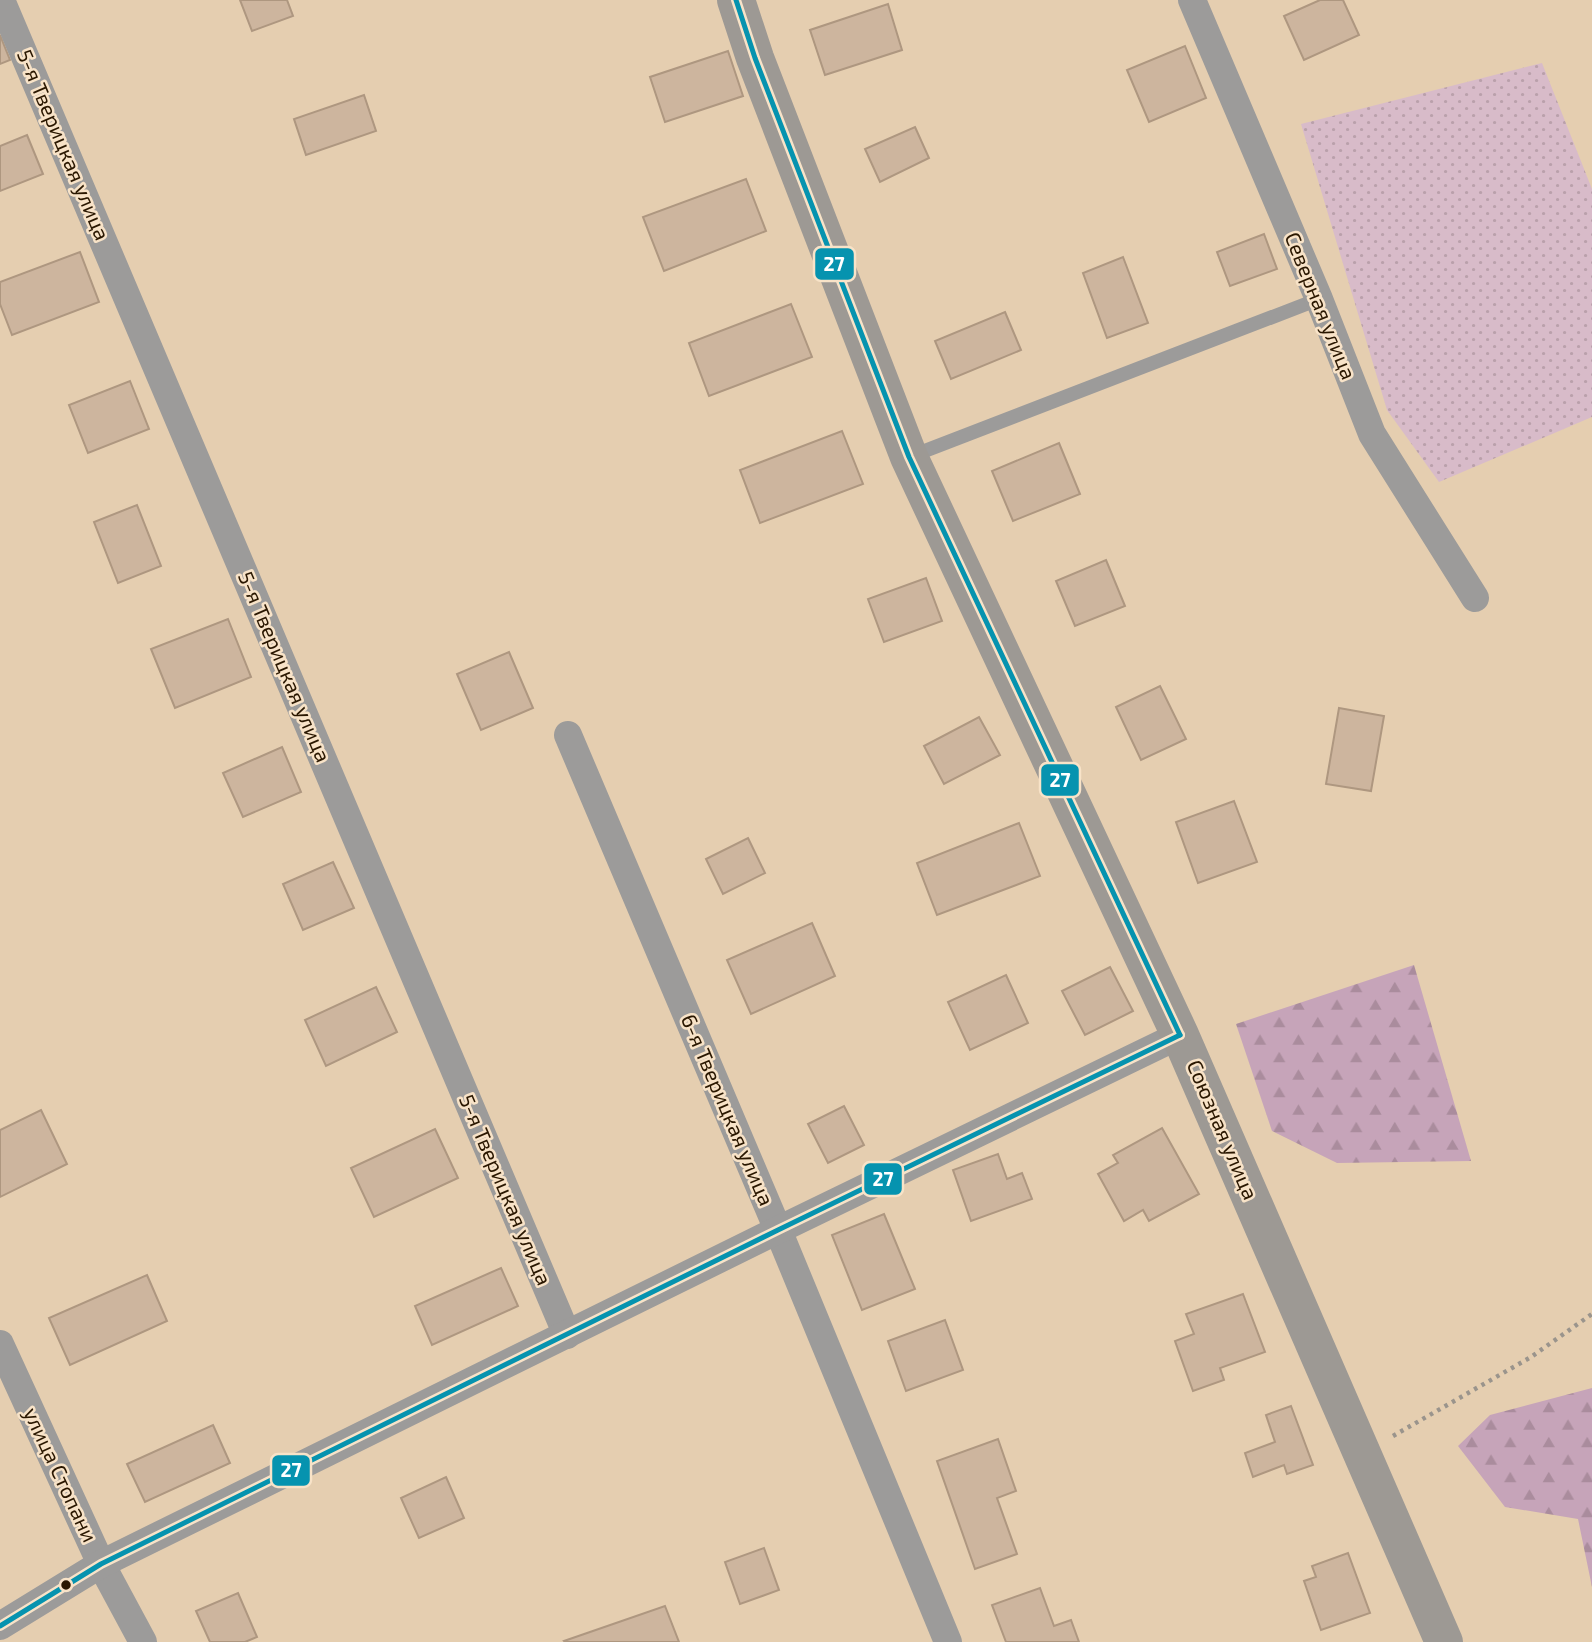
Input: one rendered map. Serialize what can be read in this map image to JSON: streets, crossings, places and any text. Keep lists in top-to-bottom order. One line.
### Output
{"streets":{"street":["5-я Тверицкая улица","Северная улица","6-я Тверицкая улица","Союзная улица","улица Стопани"]},"lines":["transit line 27"]}
